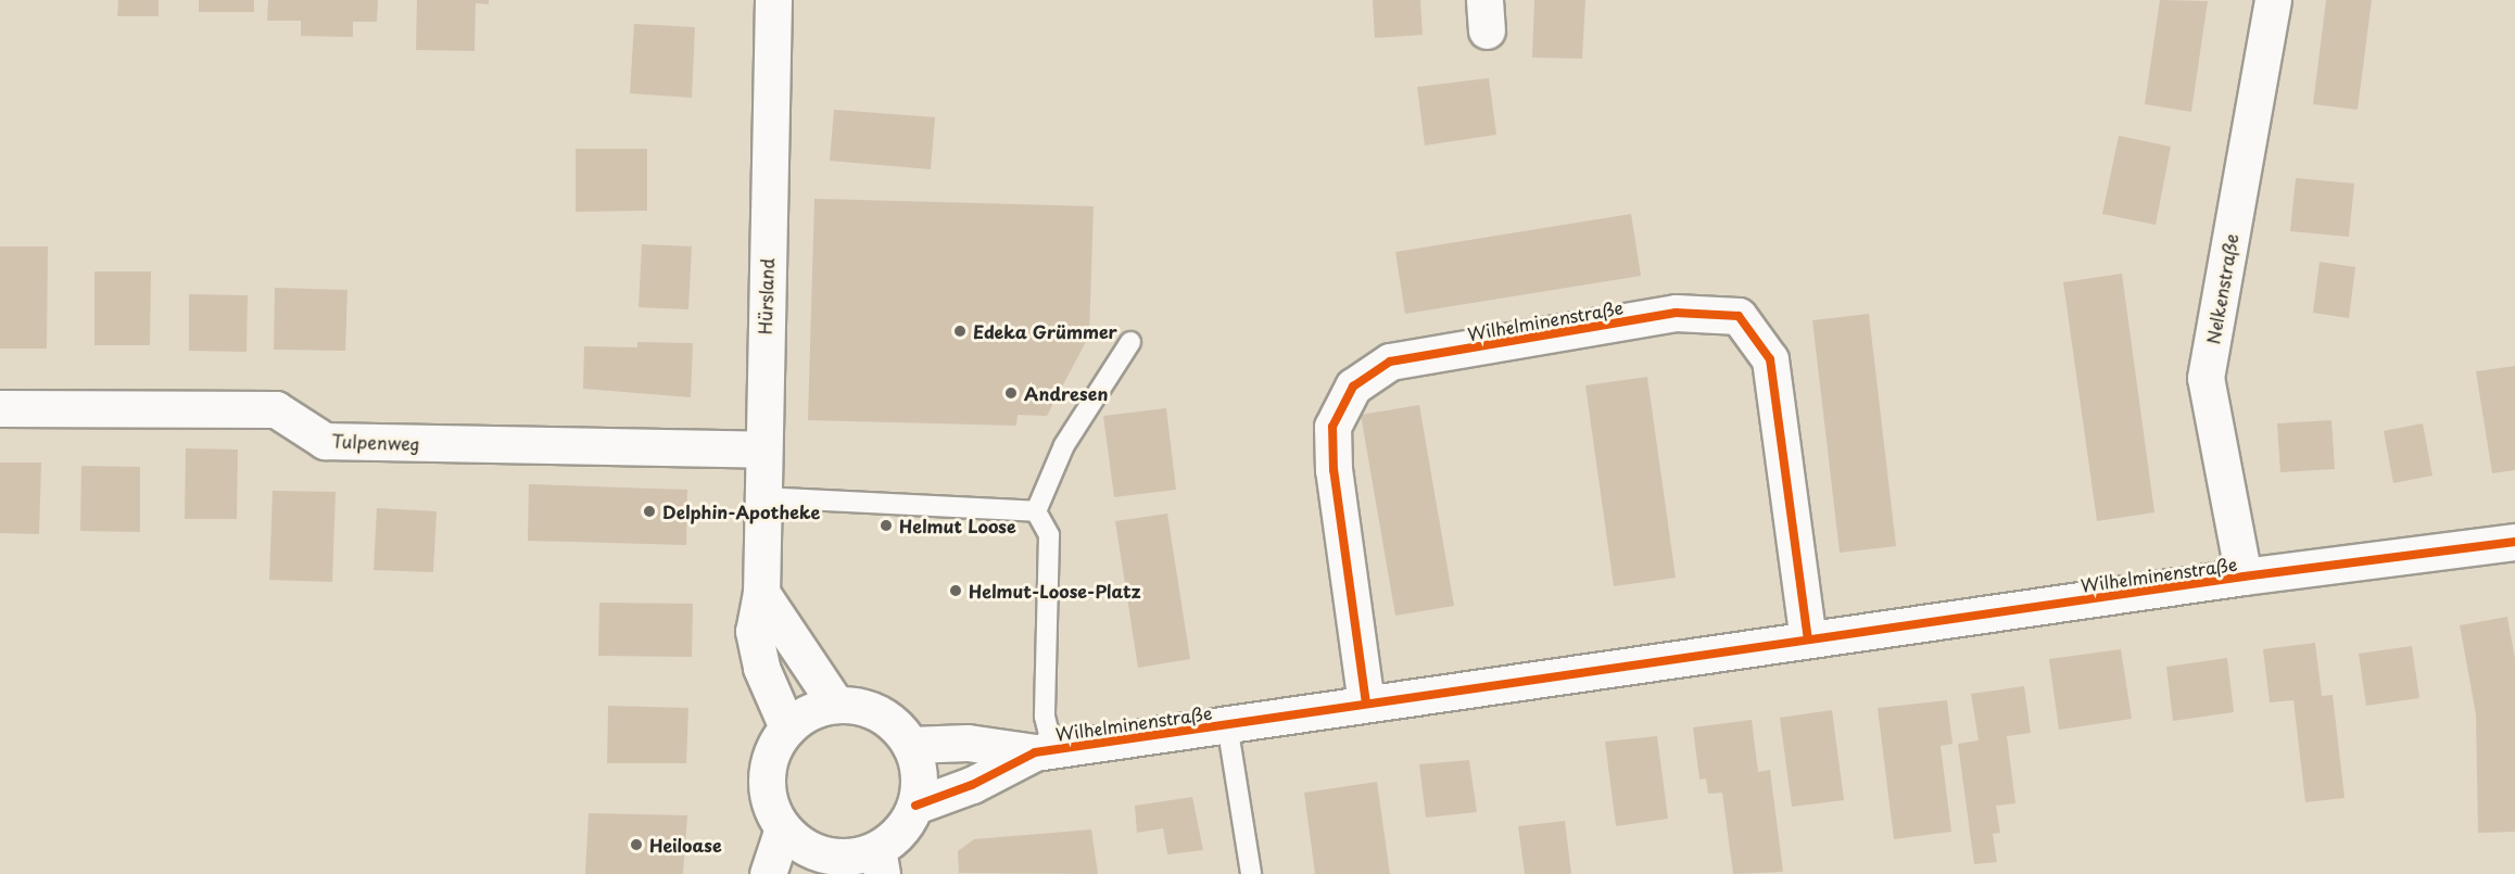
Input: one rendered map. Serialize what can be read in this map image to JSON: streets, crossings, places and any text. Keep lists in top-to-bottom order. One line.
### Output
{"streets":{"street":["Nelkenstraße","Hürsland","Wilhelminenstraße","Tulpenweg"]},"crossings":[["Nelkenstraße","Wilhelminenstraße"],["Hürsland","Wilhelminenstraße"],["Hürsland","Tulpenweg"]],"places":["Edeka Grümmer","Andresen","Delphin-Apotheke","Helmut Loose","Helmut-Loose-Platz","Heiloase"]}
